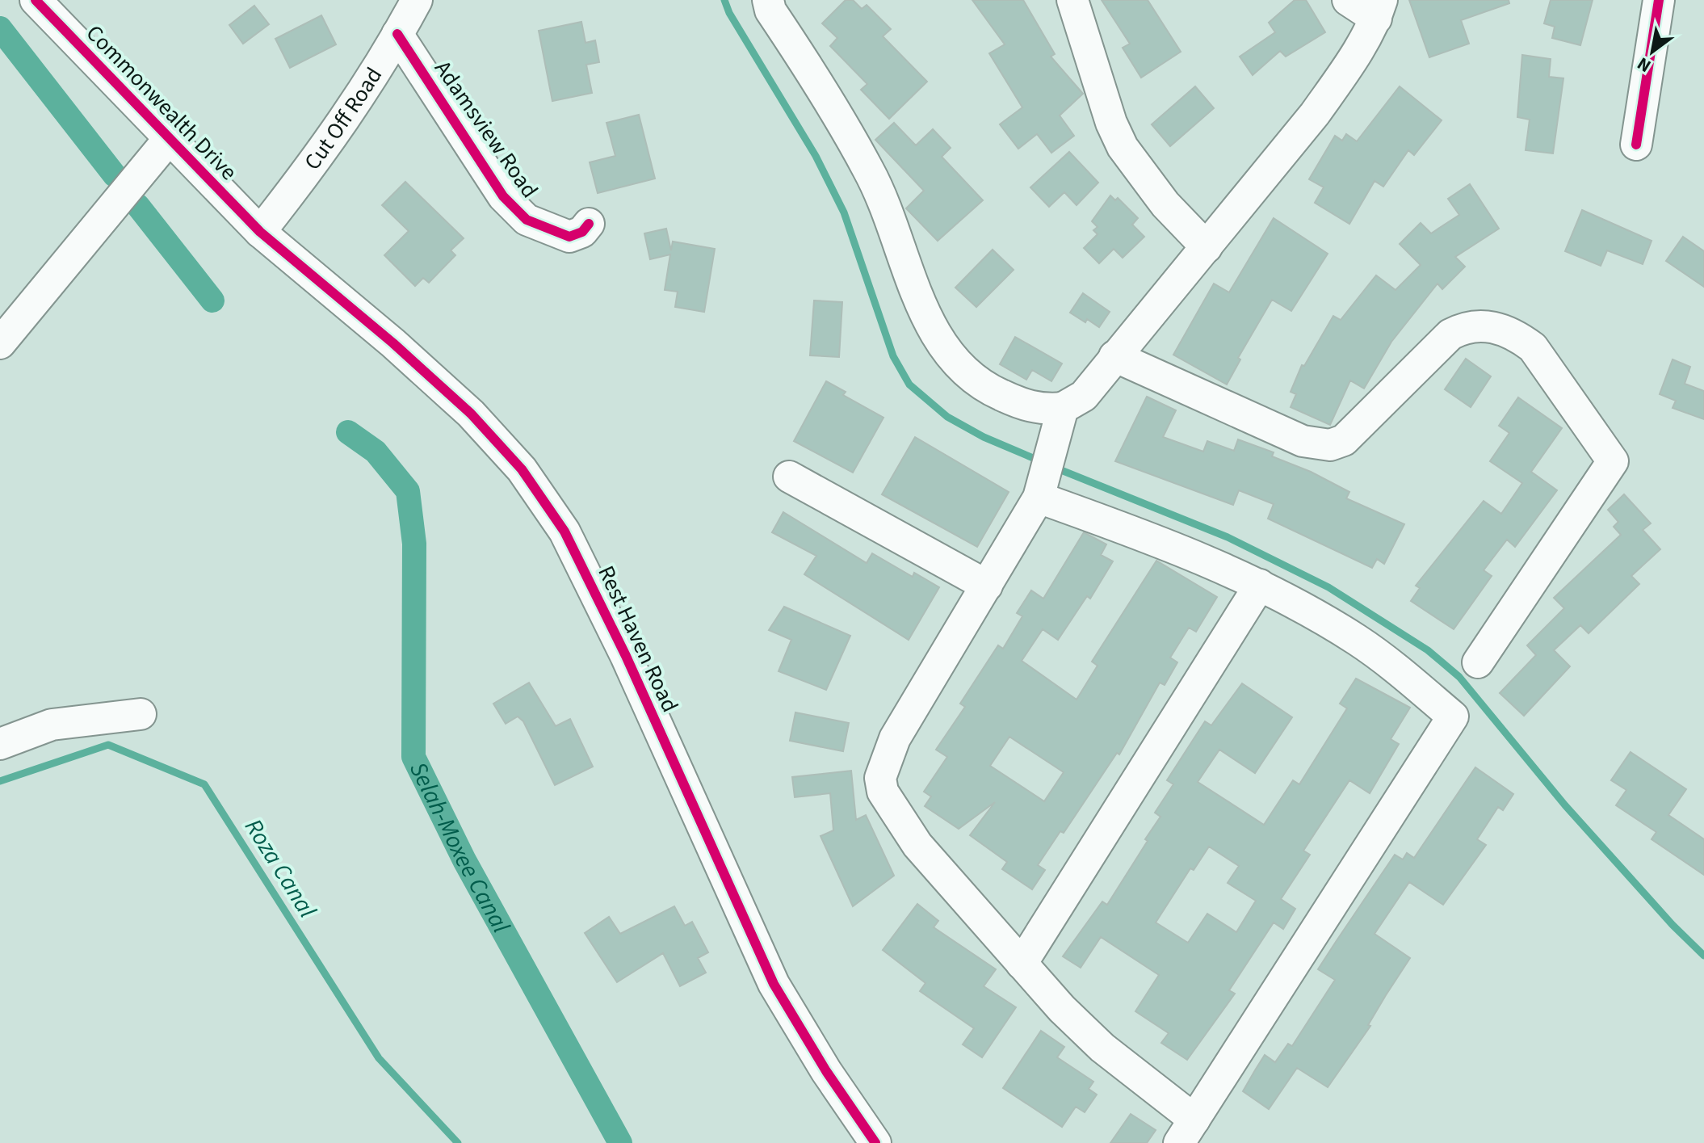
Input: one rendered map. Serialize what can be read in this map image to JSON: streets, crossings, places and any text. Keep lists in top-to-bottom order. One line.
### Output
{"streets":{"street":["Commonwealth Drive","Cut Off Road","Adamsview Road","Rest Haven Road"]},"crossings":[["Commonwealth Drive","Cut Off Road"],["Commonwealth Drive","Rest Haven Road"],["Cut Off Road","Adamsview Road"],["Cut Off Road","Rest Haven Road"]],"water":["Selah-Moxee Canal","Roza Canal"],"north":"bottom left"}
